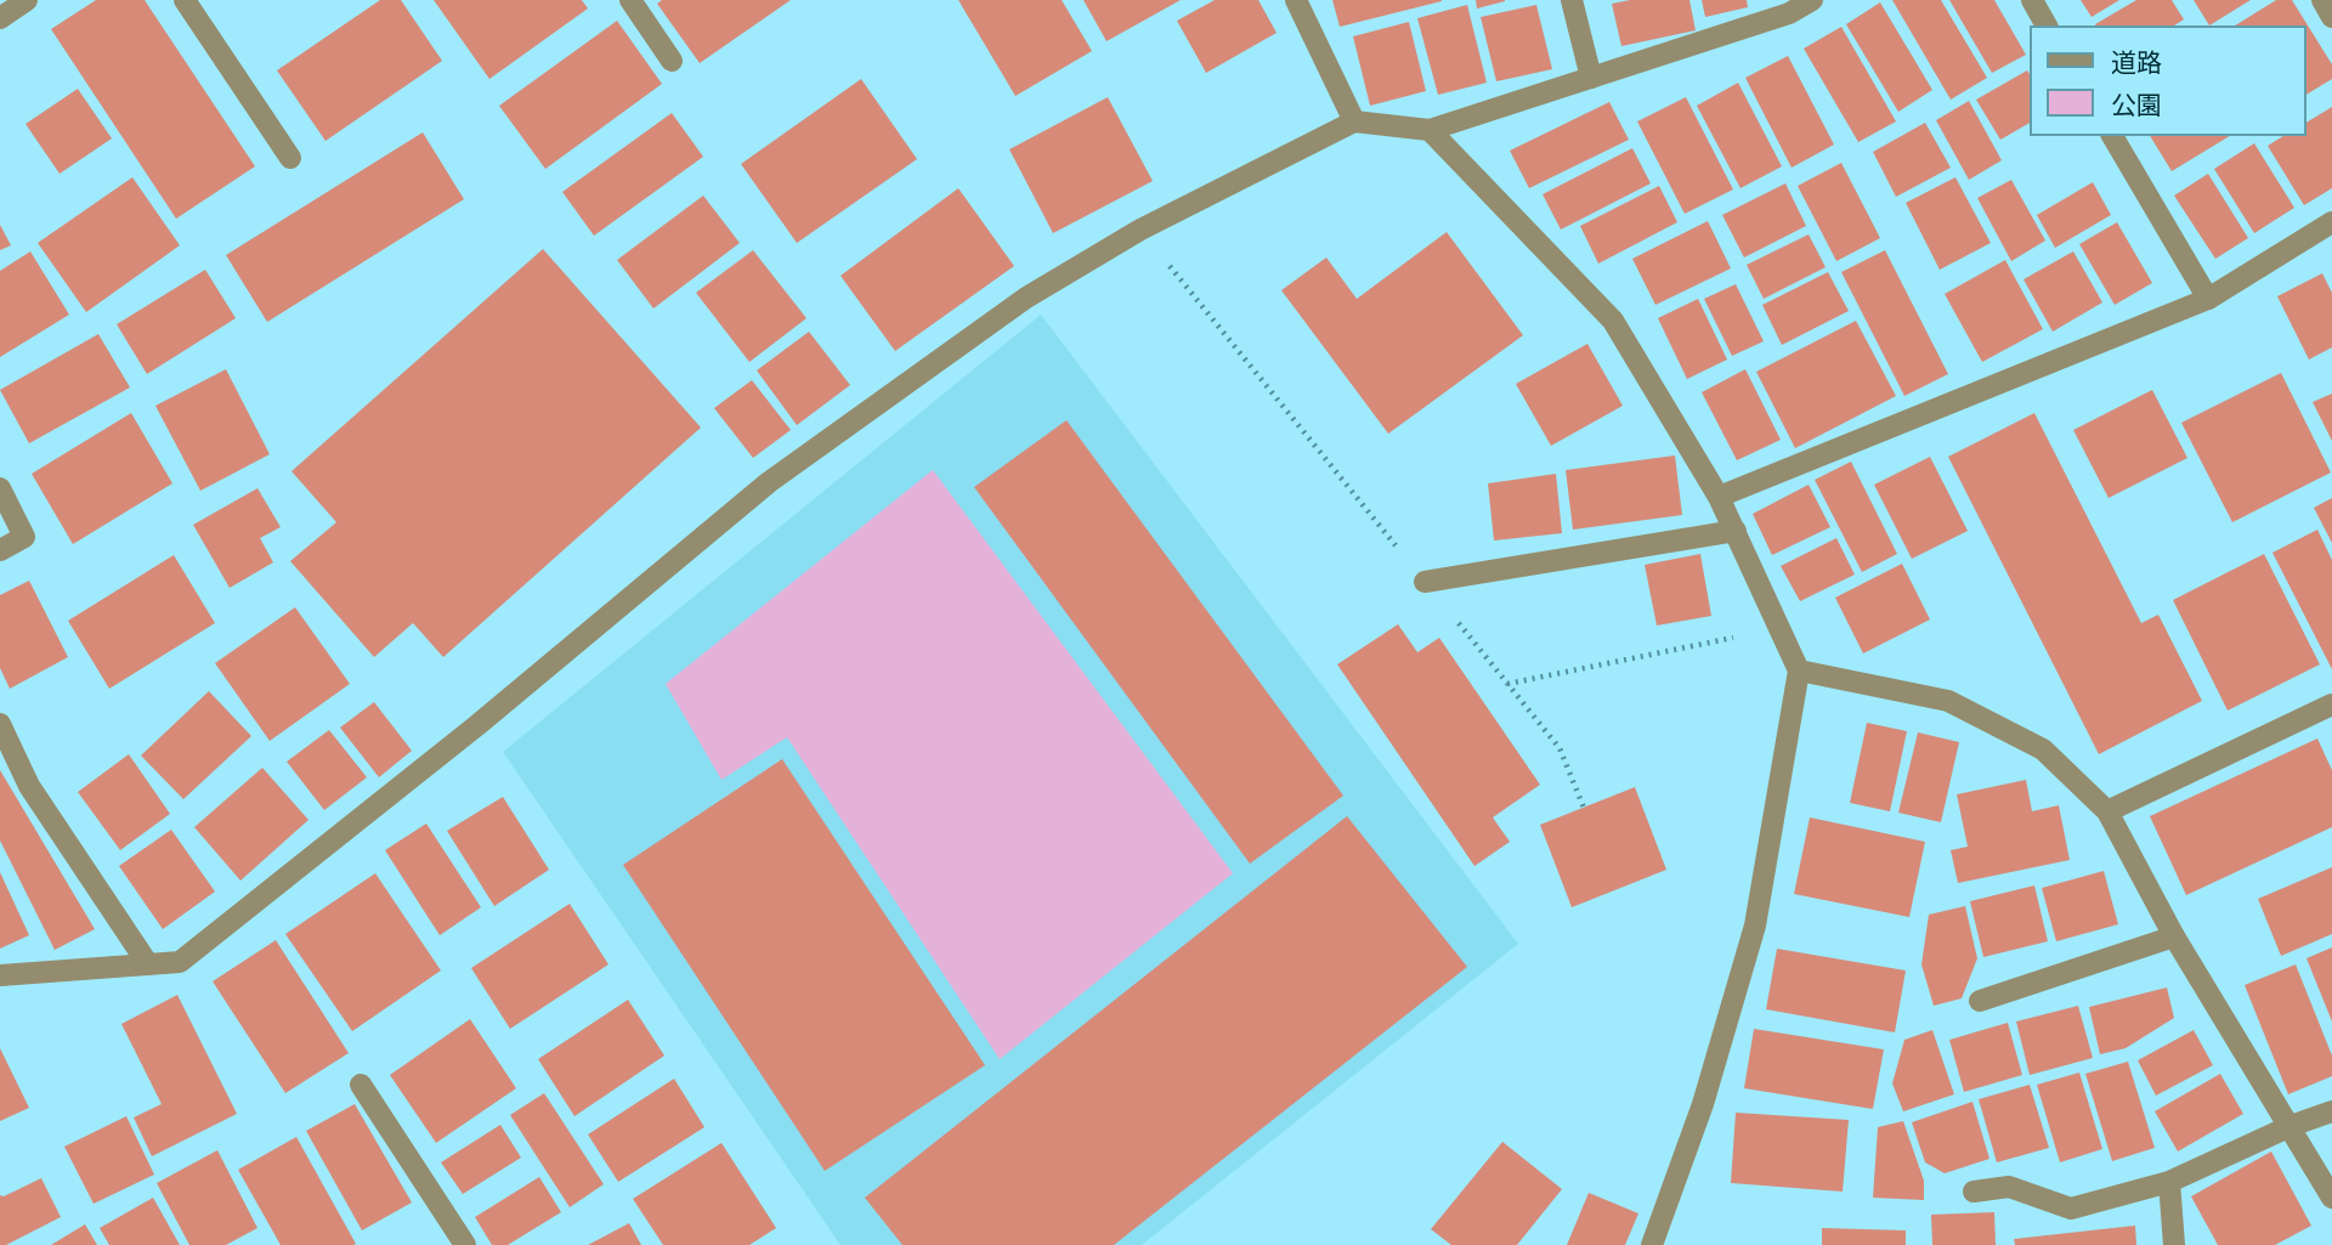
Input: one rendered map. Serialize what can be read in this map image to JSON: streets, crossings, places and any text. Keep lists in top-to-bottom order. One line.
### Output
{"legend":["道路","公園"]}
